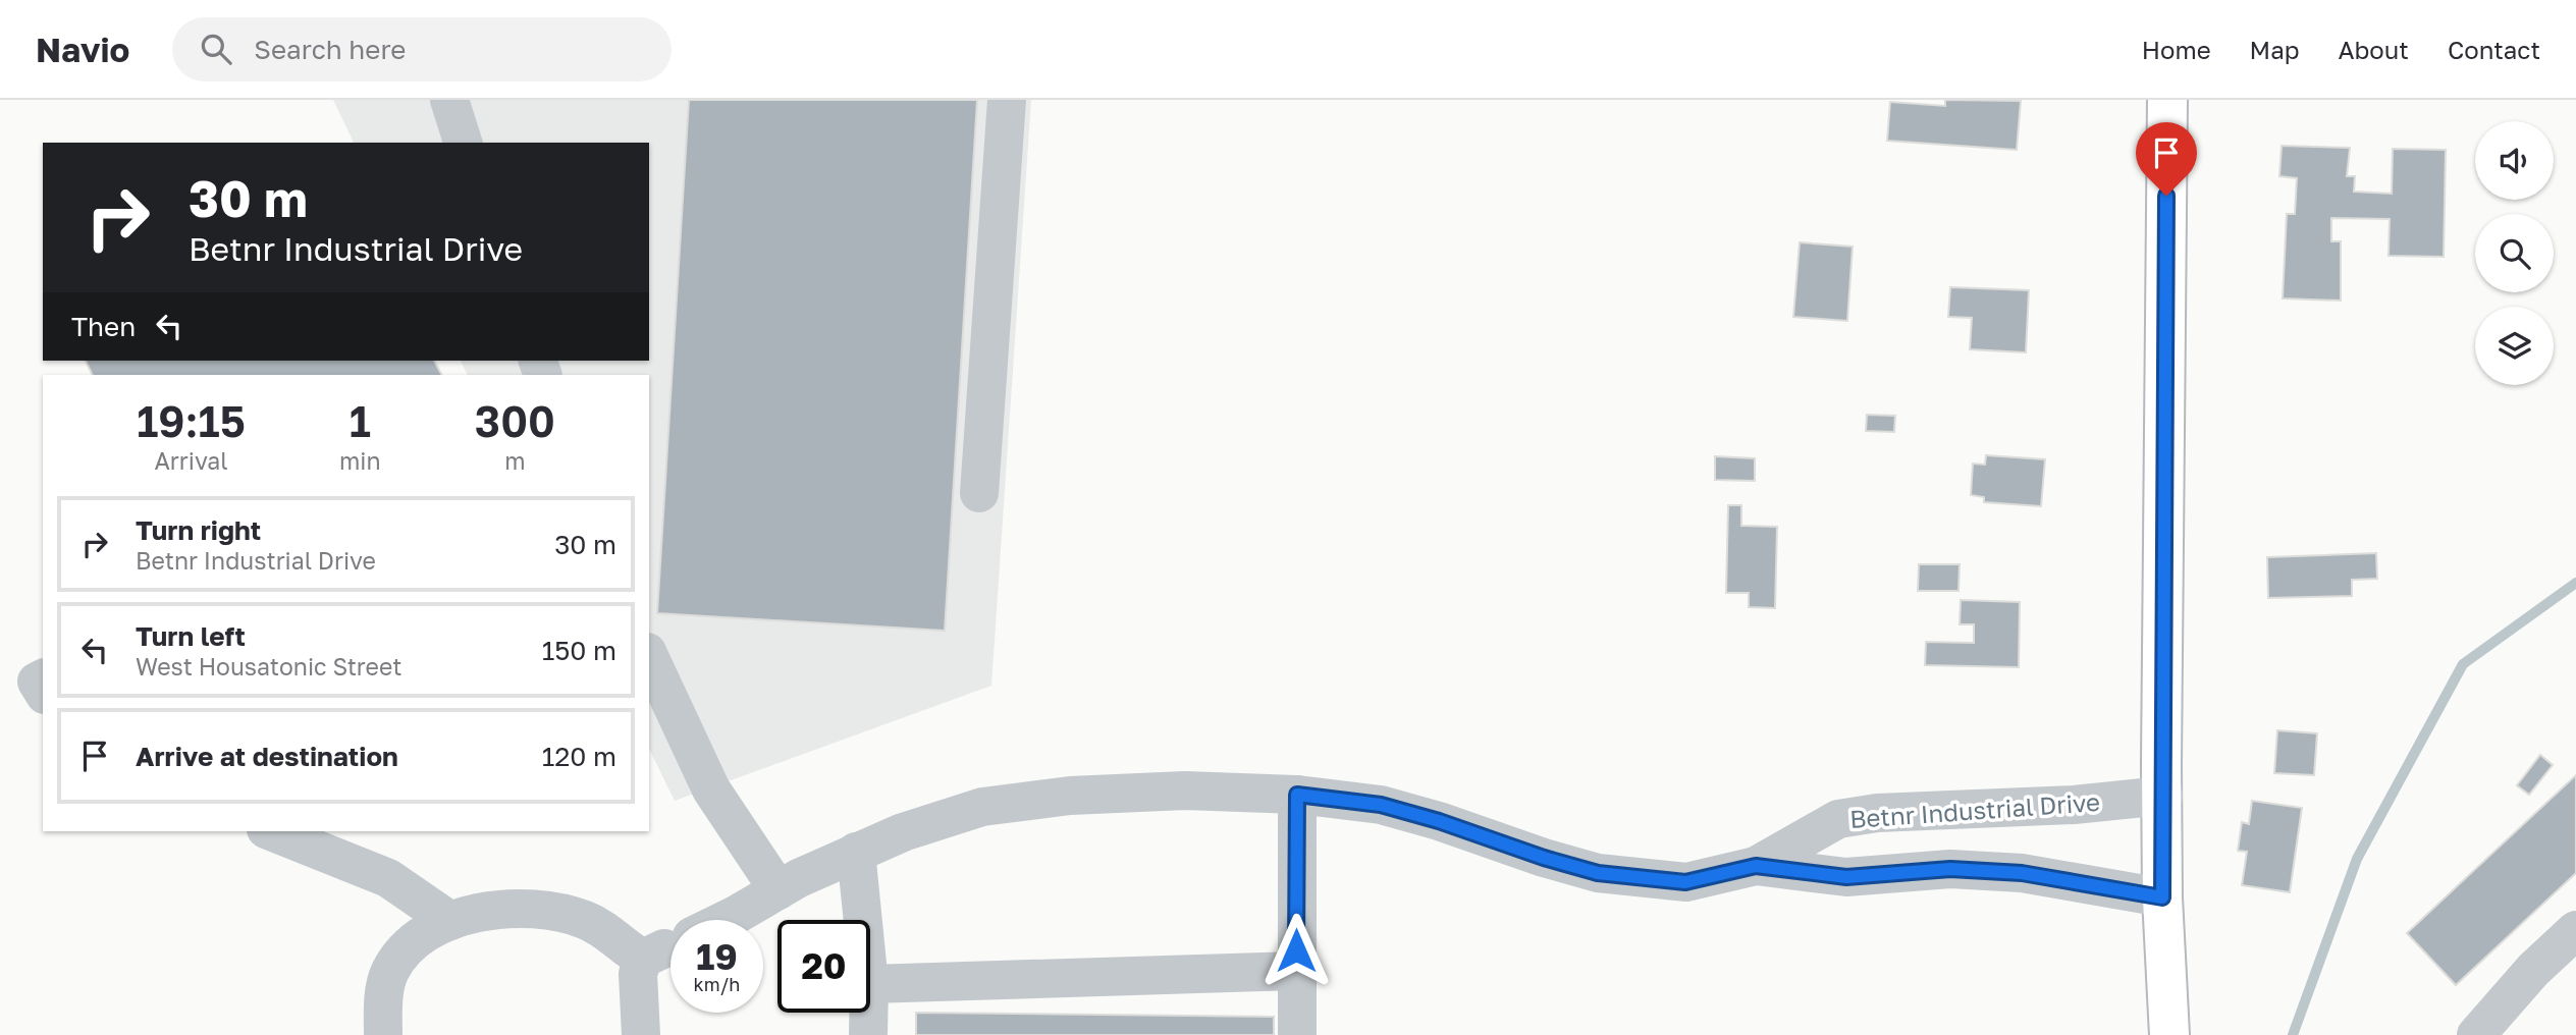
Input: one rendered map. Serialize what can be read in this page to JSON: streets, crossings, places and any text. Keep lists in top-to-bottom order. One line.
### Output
{"streets":{"street":["Betnr Industrial Drive"]},"page":{"header":"Navio","search":"Search here","nav":["Home","Map","About","Contact"],"turn":["30 m","Betnr Industrial Drive"],"then":"Then","eta":["19:15","Arrival","1","min","300","m"],"list":[{"name":"Turn right","note":"Betnr Industrial Drive","value":"30 m"},{"name":"Turn left","note":"West Housatonic Street","value":"150 m"},{"name":"Arrive at destination","value":"120 m"}],"speed":"19 km/h","limit":"20"}}
